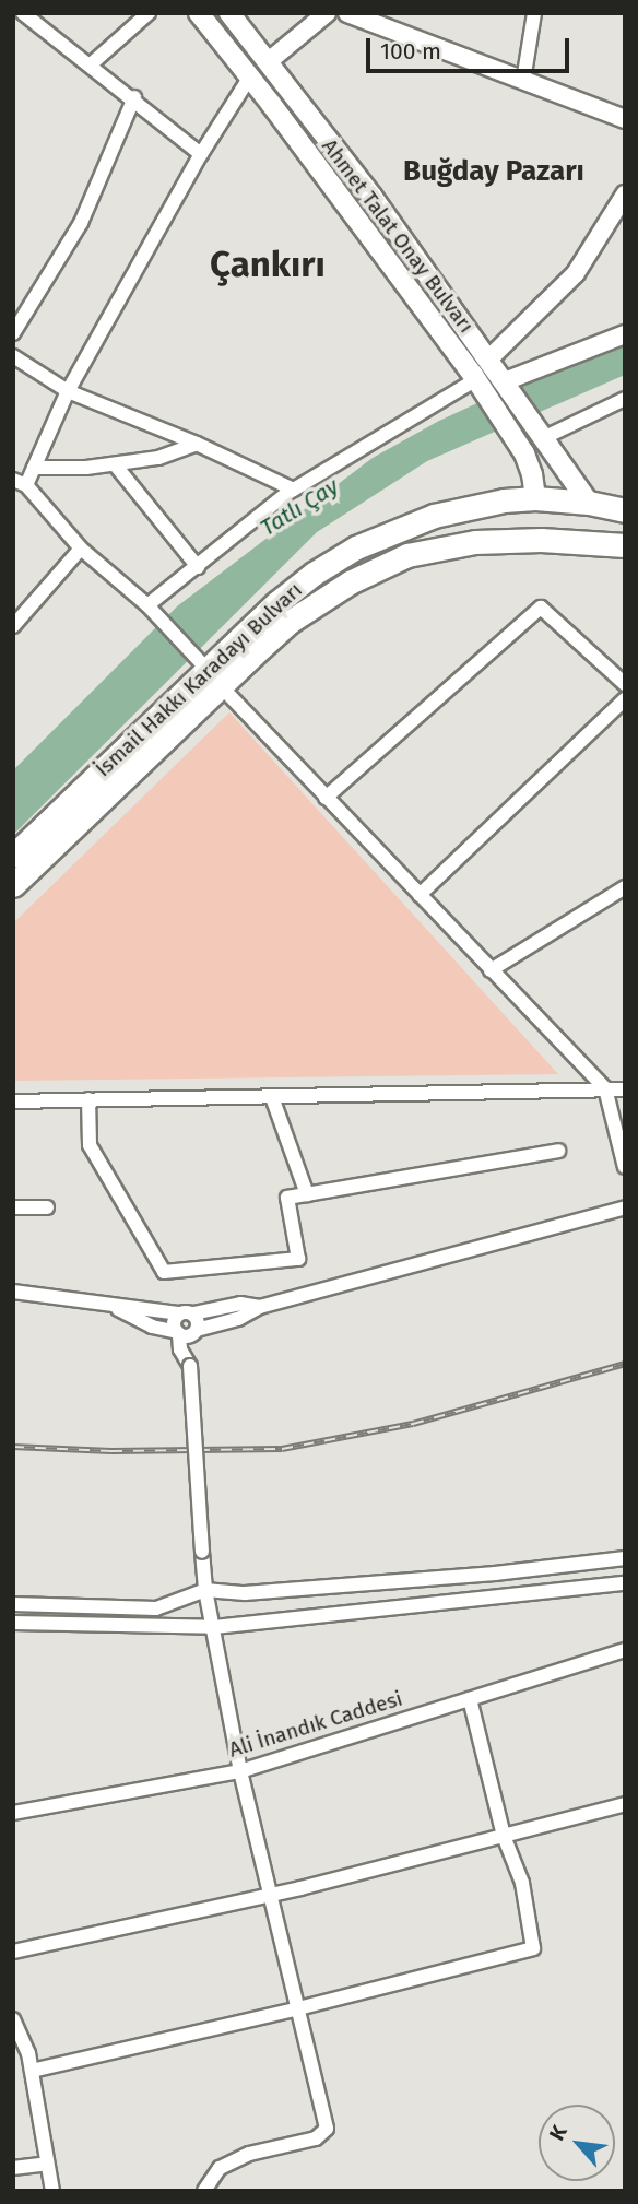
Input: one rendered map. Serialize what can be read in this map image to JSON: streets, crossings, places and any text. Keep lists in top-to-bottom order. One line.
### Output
{"streets":{"highway":["İsmail Hakkı Karadayı Bulvarı"],"main road":["Ahmet Talat Onay Bulvarı"],"street":["Ali İnandık Caddesi"]},"crossings":[["Ahmet Talat Onay Bulvarı","İsmail Hakkı Karadayı Bulvarı"]],"districts":["Buğday Pazarı","Çankırı"],"water":["Tatlı Çay"],"scale_bar":"100 m","north":"top left"}
